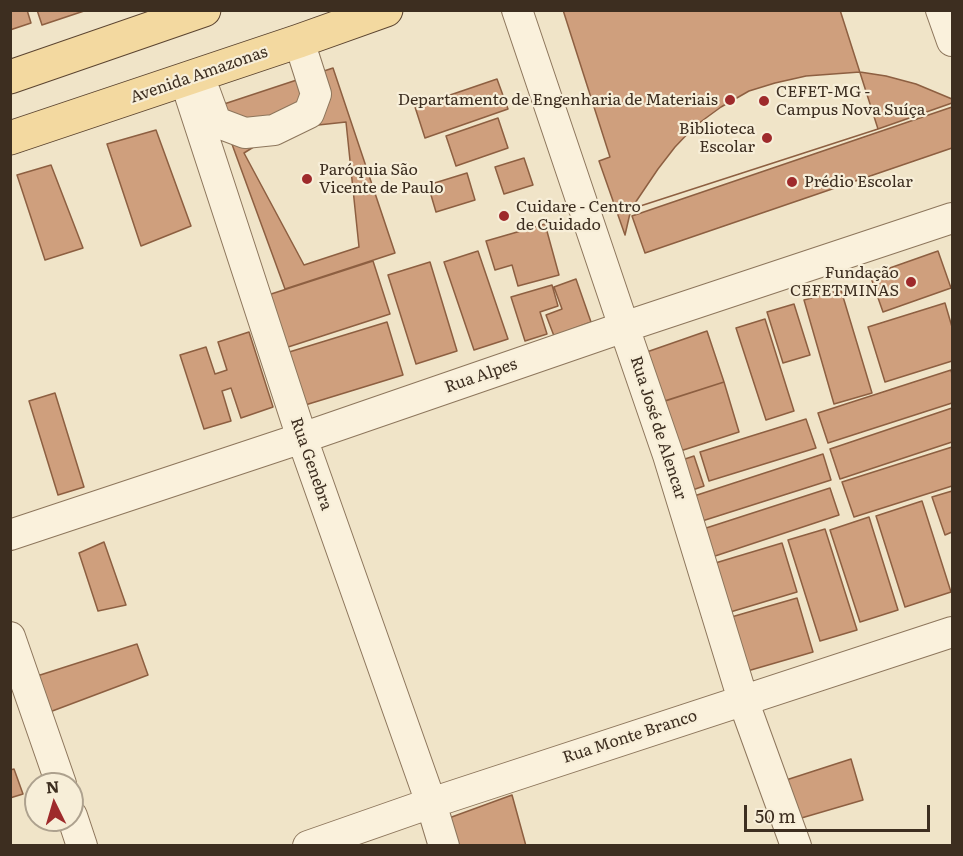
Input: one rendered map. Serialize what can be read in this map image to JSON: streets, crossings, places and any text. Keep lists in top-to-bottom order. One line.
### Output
{"streets":{"main road":["Avenida Amazonas"],"street":["Rua Alpes","Rua José de Alencar","Rua Genebra","Rua Monte Branco"]},"crossings":[["Avenida Amazonas","Rua Genebra"],["Rua Alpes","Rua José de Alencar"],["Rua Alpes","Rua Genebra"],["Rua José de Alencar","Rua Monte Branco"],["Rua Genebra","Rua Monte Branco"]],"places":["Departamento de Engenharia de Materiais","CEFET-MG - Campus Nova Suíça","Biblioteca Escolar","Paróquia São Vicente de Paulo","Prédio Escolar","Cuidare - Centro de Cuidado","Fundação CEFETMINAS"],"scale_bar":"50 m","north":"top"}
